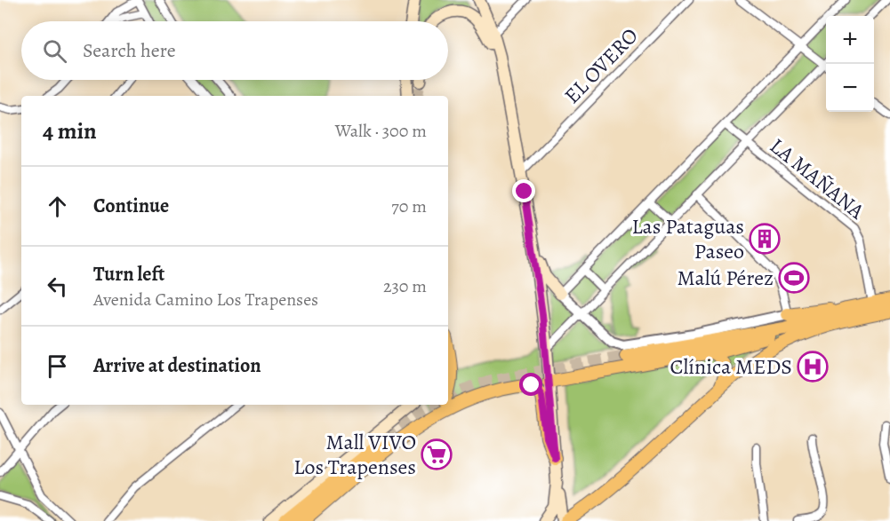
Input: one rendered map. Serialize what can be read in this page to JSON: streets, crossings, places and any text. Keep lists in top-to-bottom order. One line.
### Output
{"streets":{"street":["EL OVERO","LA MAÑANA"]},"places":{"building":["Las Pataguas Paseo"],"sports":["Malú Pérez"],"hospital":["Clínica MEDS"],"supermarket":["Mall VIVO Los Trapenses"]},"page":{"map_buttons":["+","−"],"search":"Search here","heading":["4 min","Walk · 300 m"],"list":[["Continue","70 m"],["Turn left","Avenida Camino Los Trapenses","230 m"],"Arrive at destination"]}}
